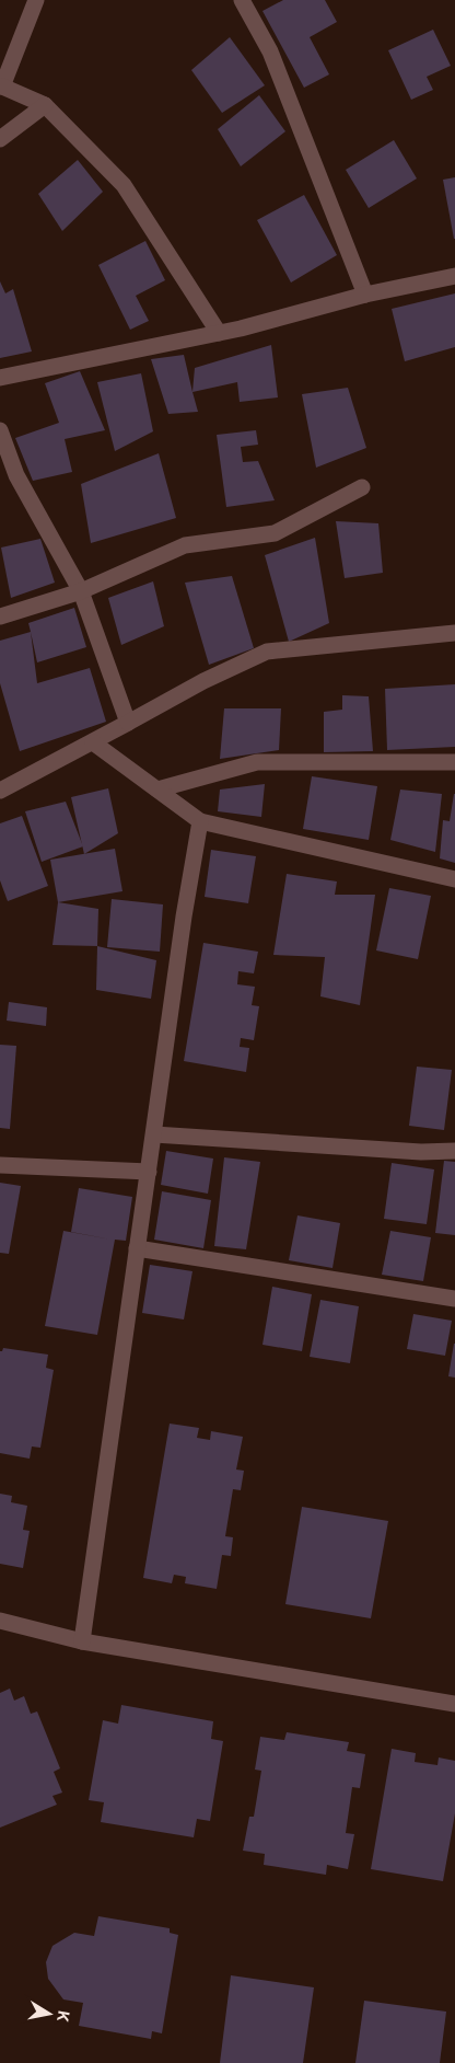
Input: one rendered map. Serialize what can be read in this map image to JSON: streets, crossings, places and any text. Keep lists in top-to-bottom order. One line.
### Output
{"north":"right"}
